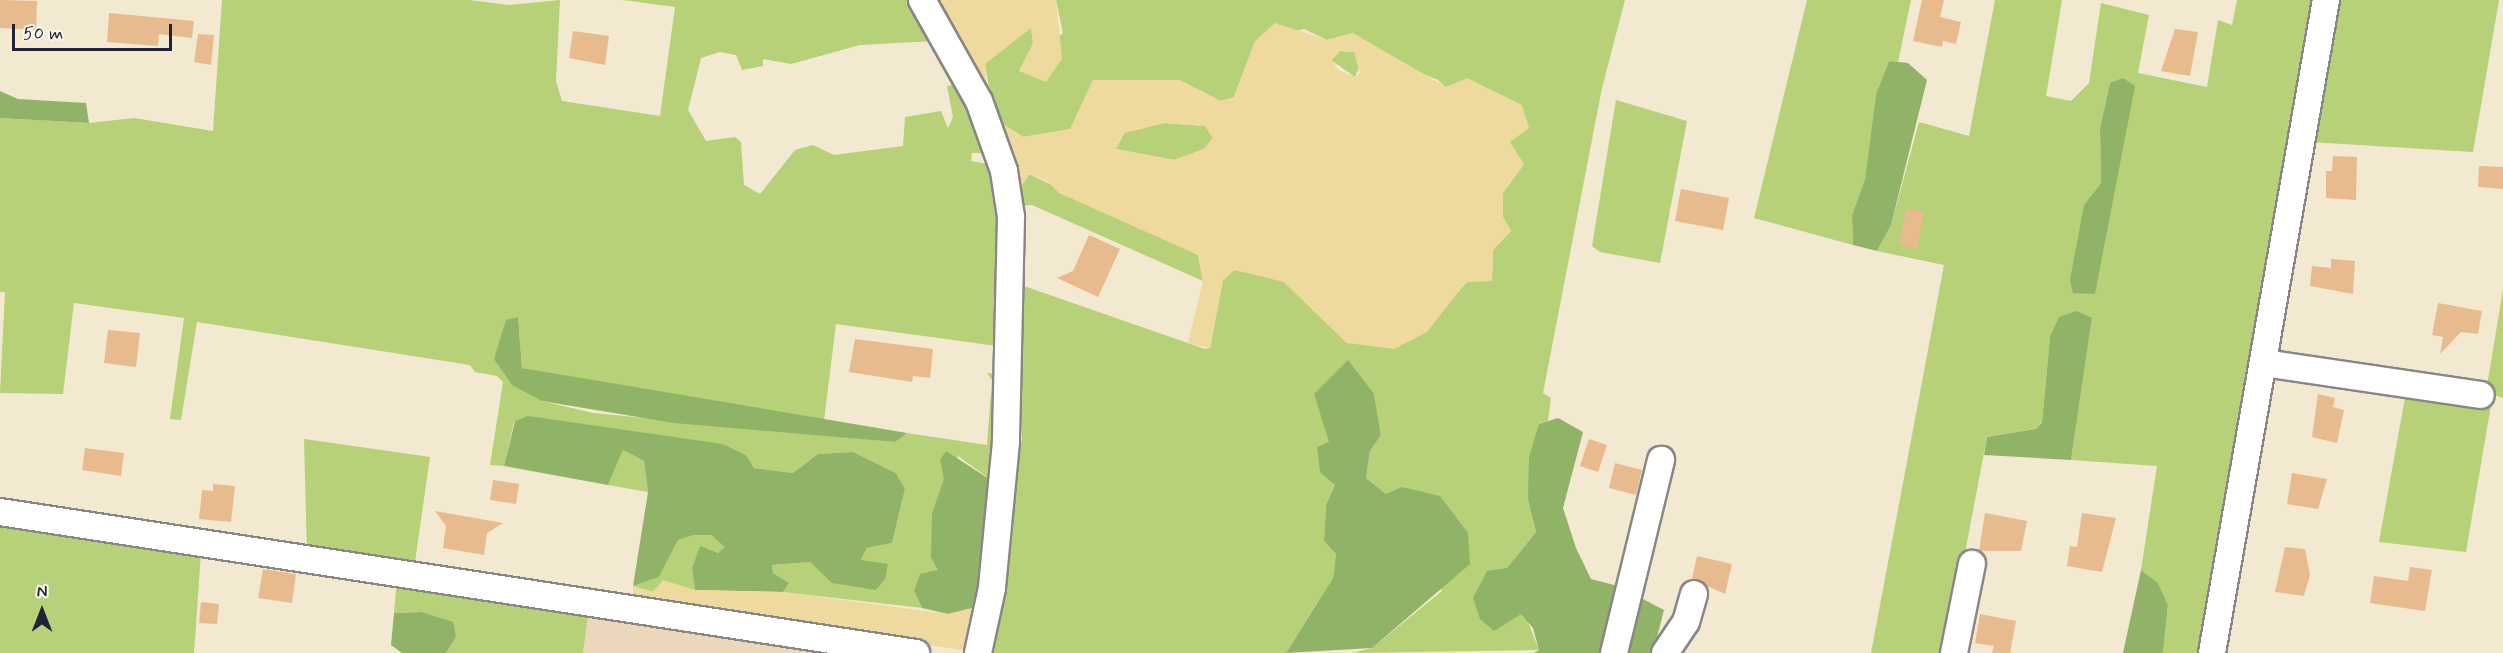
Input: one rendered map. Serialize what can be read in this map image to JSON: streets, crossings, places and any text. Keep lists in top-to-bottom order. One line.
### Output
{"scale_bar":"50 m","north":"top"}
